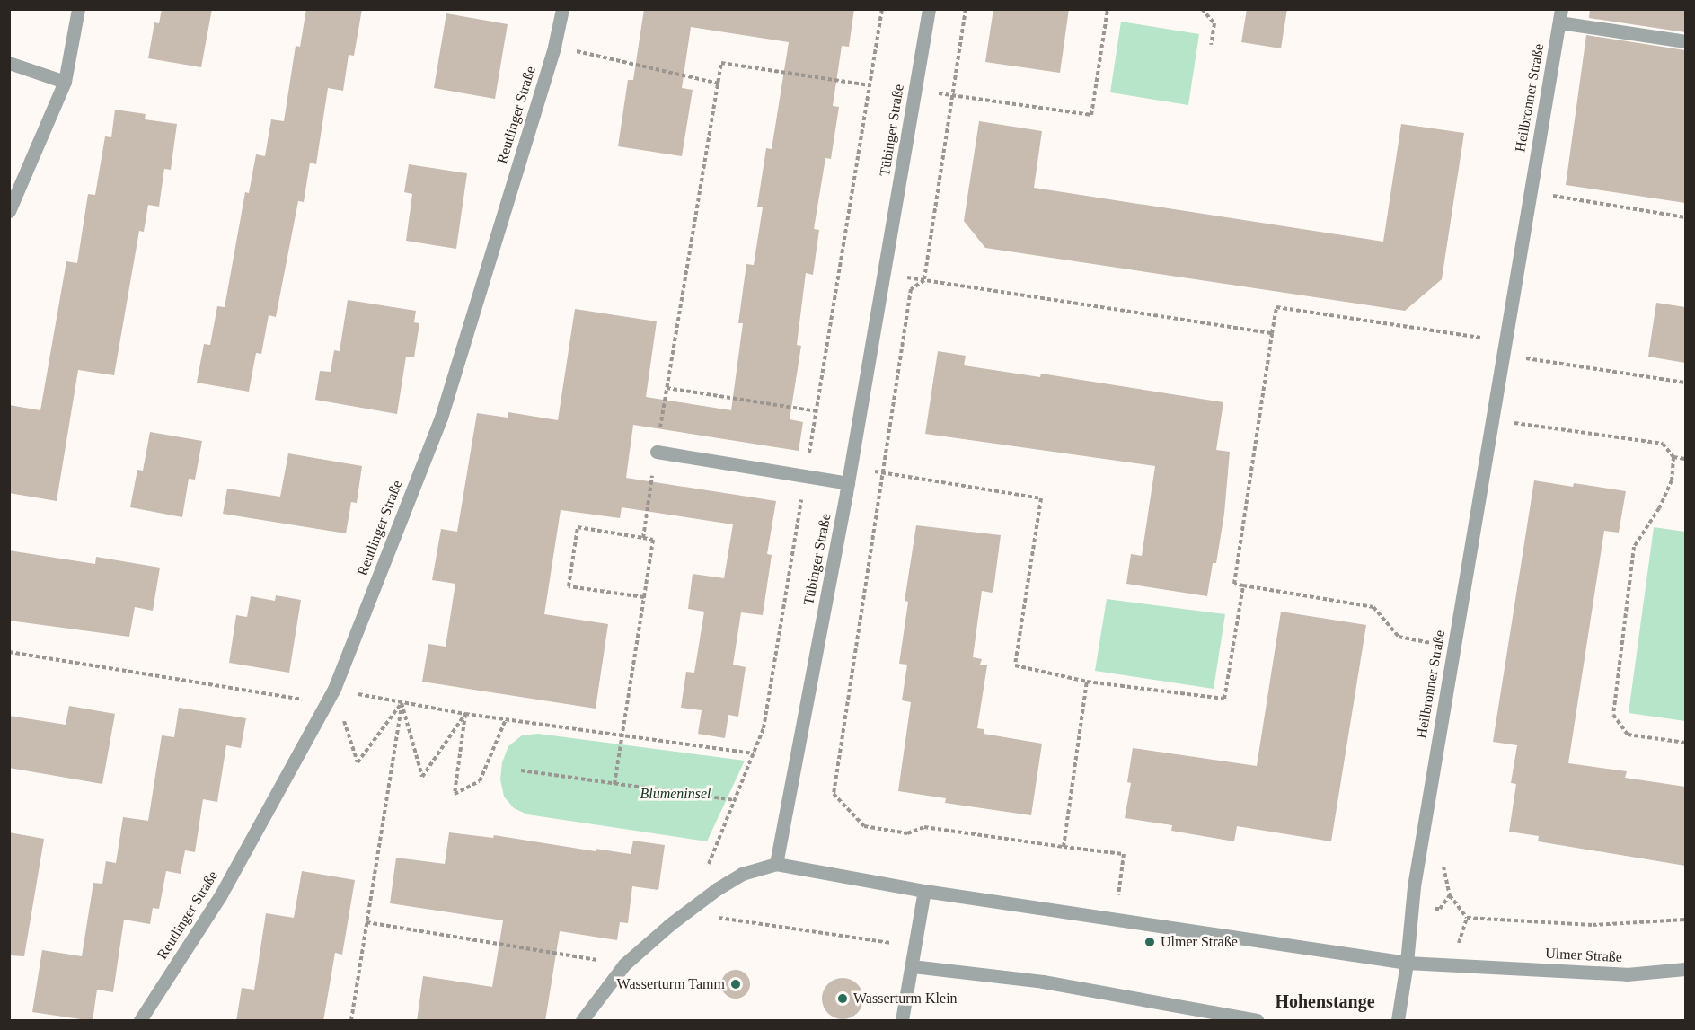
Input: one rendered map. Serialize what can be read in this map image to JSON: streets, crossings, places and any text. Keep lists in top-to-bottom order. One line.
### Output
{"streets":{"street":["Heilbronner Straße","Reutlinger Straße","Tübinger Straße","Ulmer Straße"]},"crossings":[["Heilbronner Straße","Ulmer Straße"],["Tübinger Straße","Ulmer Straße"]],"districts":["Hohenstange"],"parks":["Blumeninsel"],"places":["Ulmer Straße","Wasserturm Tamm","Wasserturm Klein"]}
